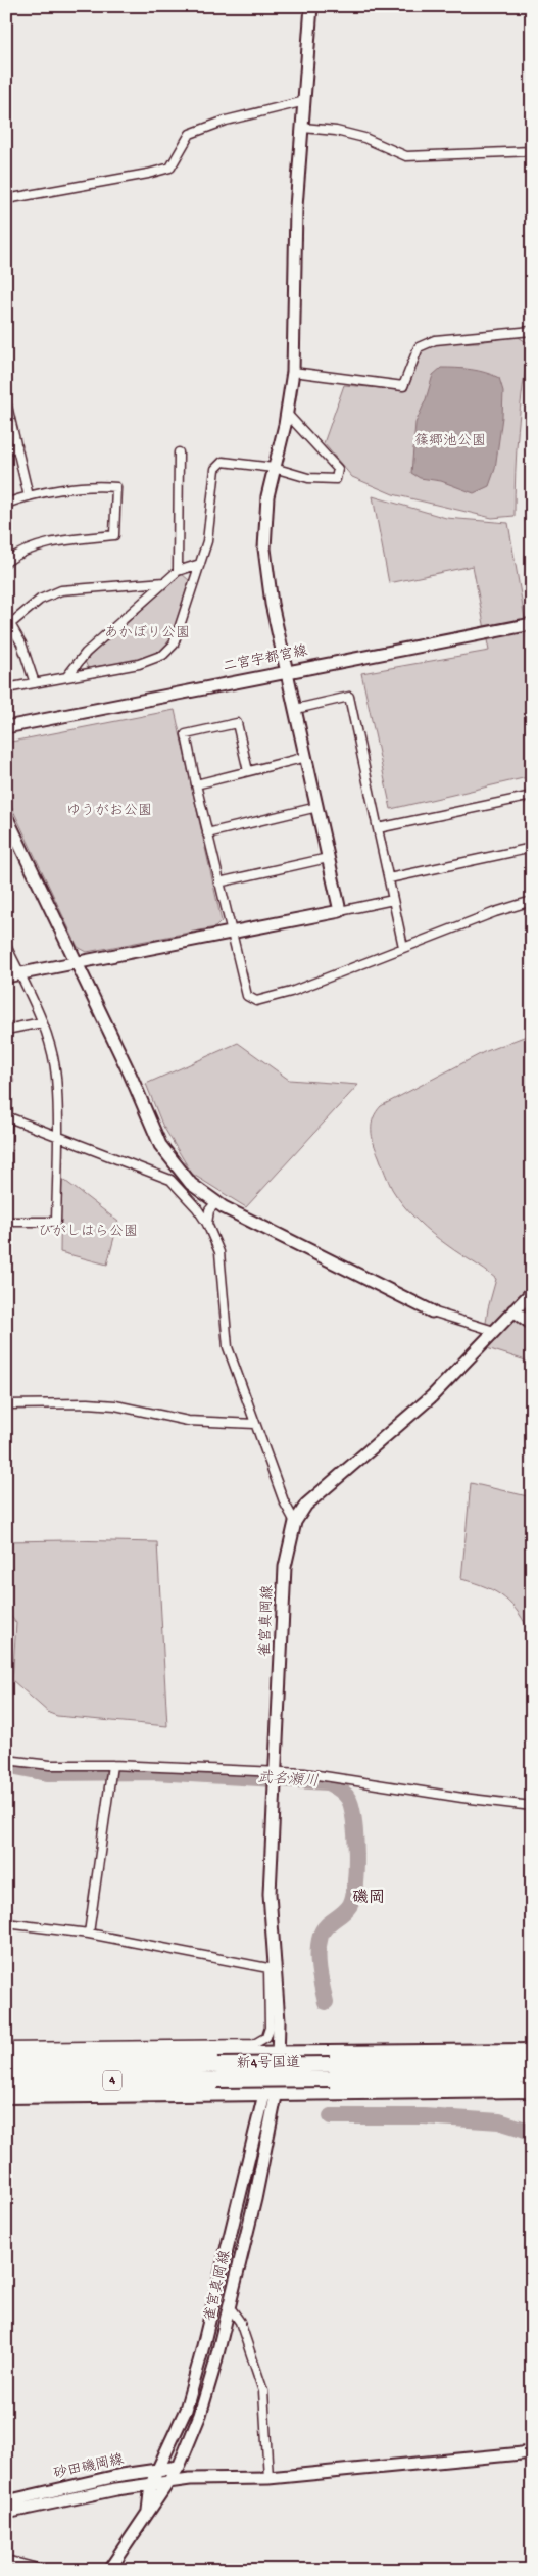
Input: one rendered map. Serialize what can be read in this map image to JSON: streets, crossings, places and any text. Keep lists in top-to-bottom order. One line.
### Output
{"streets":{"highway":["新4号国道","4"],"street":["二宮宇都宮線","雀宮真岡線","砂田磯岡線"]},"crossings":[["雀宮真岡線","砂田磯岡線"]],"districts":["磯岡"],"water":["武名瀬川"],"parks":["篠郷池公園","あかぼり公園","ゆうがお公園","ひがしはら公園"]}
